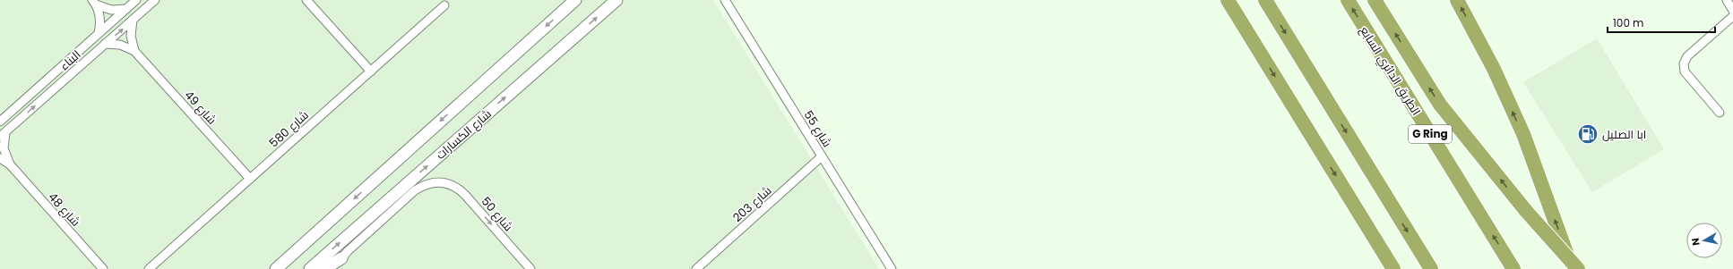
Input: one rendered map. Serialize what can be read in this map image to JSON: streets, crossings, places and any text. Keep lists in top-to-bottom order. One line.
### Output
{"streets":{"highway":["الطريق الدائري السابع","G Ring"],"street":["البناء","شارع 49","شارع 580","شارع 55","شارع الكسارات","شارع 203","شارع 48","شارع 50"]},"crossings":[["البناء","شارع 49"],["البناء","شارع 48"],["شارع 49","شارع 580"],["شارع 55","شارع 203"]],"places":{"fuel station":["ابا الصليل"]},"scale_bar":"100 m","north":"left"}
